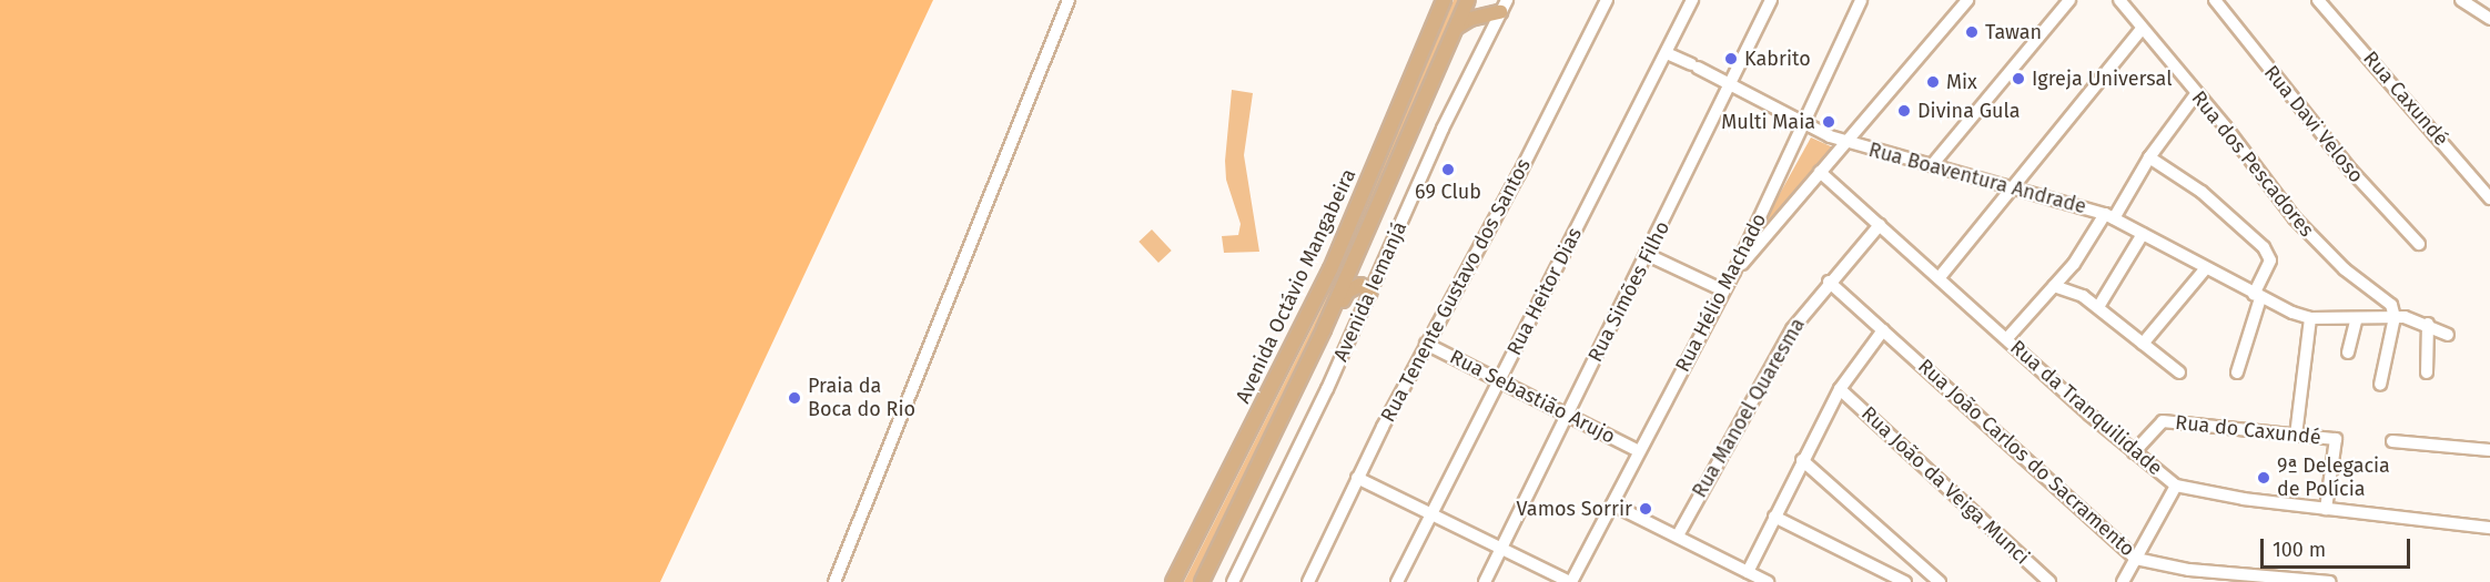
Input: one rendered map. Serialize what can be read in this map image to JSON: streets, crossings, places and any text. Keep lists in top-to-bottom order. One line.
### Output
{"streets":{"main road":["Avenida Octávio Mangabeira"],"street":["Rua Caxundé","Rua Davi Veloso","Rua dos Pescadores","Rua Boaventura Andrade","Rua Tenente Gustavo dos Santos","Avenida Iemanjá","Rua Heitor Dias","Rua Simões Filho","Rua Hélio Machado","Rua Sebastião Arujo","Rua Manoel Quaresma","Rua da Tranquilidade","Rua do Caxundé","Rua João Carlos do Sacramento","Rua João da Veiga Munci"]},"crossings":[["Rua Boaventura Andrade","Rua Heitor Dias"],["Rua Boaventura Andrade","Rua Simões Filho"],["Rua Boaventura Andrade","Rua Hélio Machado"],["Rua Tenente Gustavo dos Santos","Rua Sebastião Arujo"],["Rua Heitor Dias","Rua Sebastião Arujo"],["Rua Simões Filho","Rua Sebastião Arujo"],["Rua Hélio Machado","Rua Sebastião Arujo"],["Rua Manoel Quaresma","Rua da Tranquilidade"],["Rua Manoel Quaresma","Rua João Carlos do Sacramento"],["Rua da Tranquilidade","Rua do Caxundé"]],"places":["Tawan","Kabrito","Igreja Universal","Mix","Divina Gula","Multi Maia","69 Club","Praia da Boca do Rio","9ª Delegacia de Polícia","Vamos Sorrir"],"scale_bar":"100 m"}
